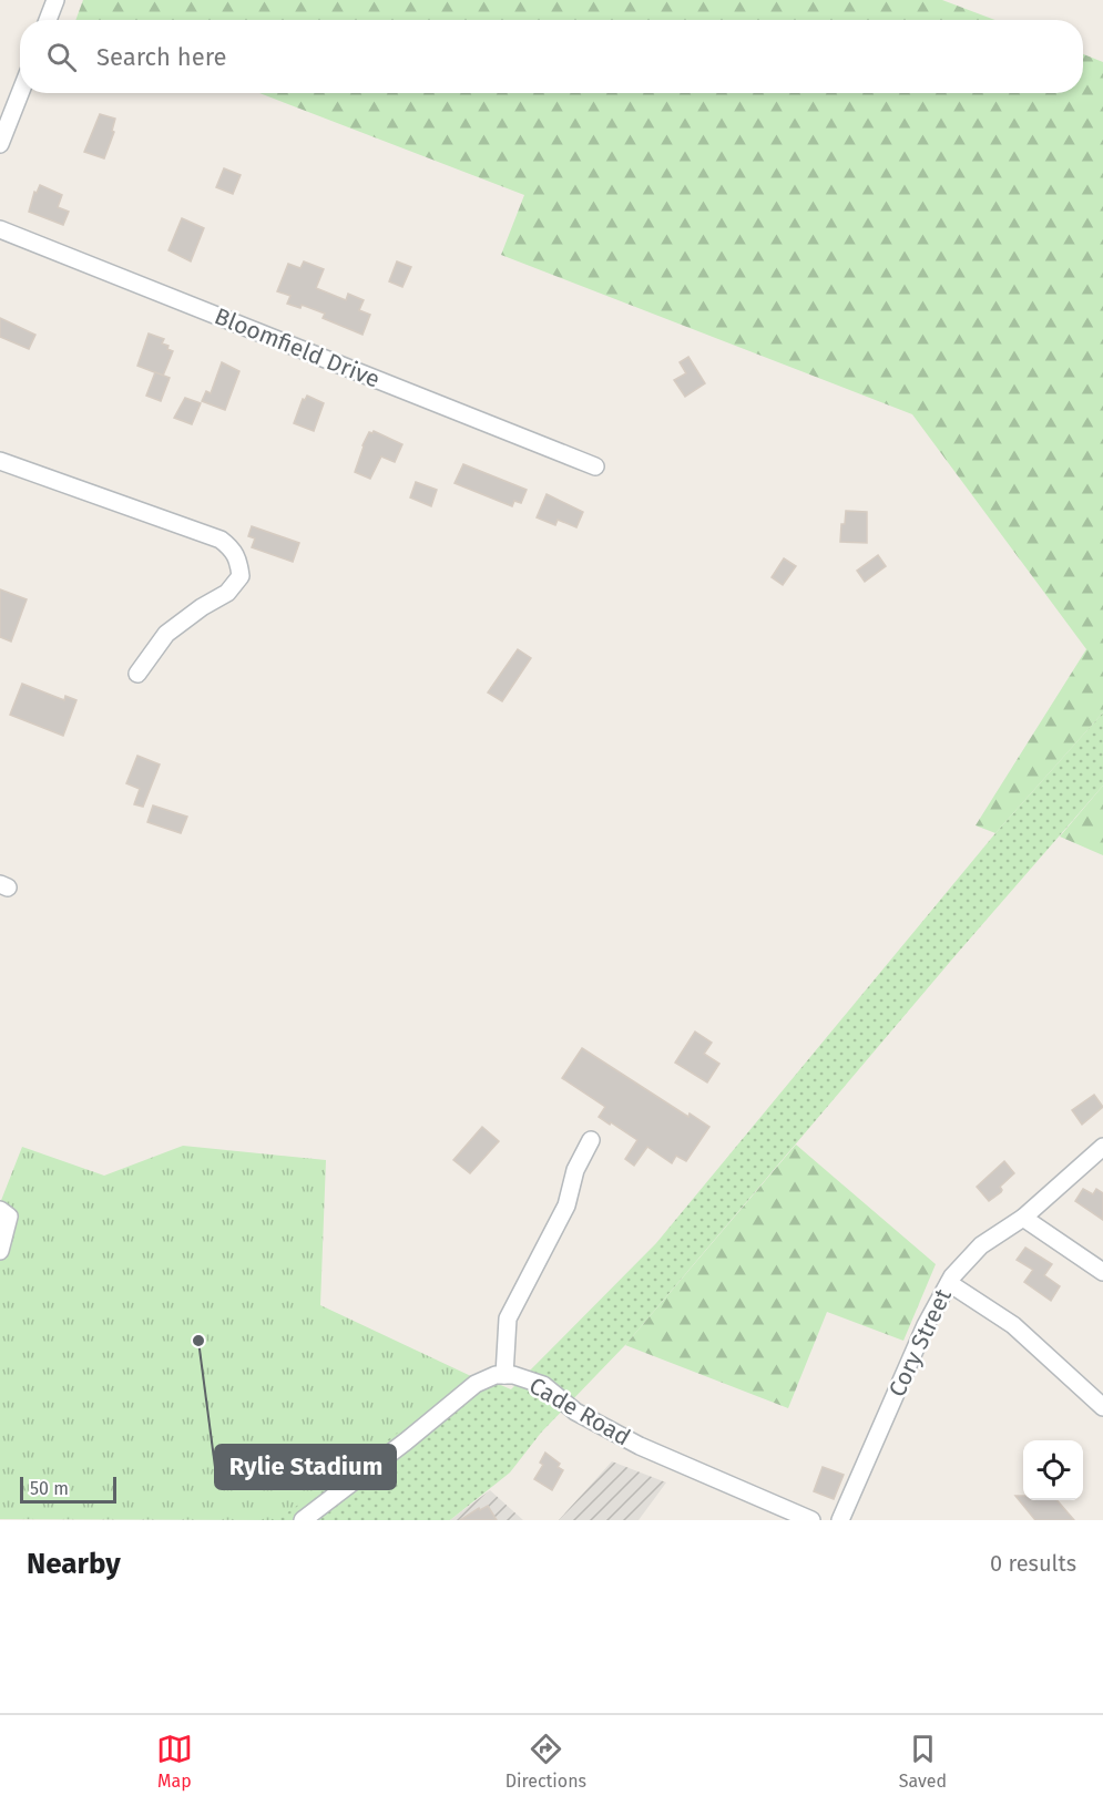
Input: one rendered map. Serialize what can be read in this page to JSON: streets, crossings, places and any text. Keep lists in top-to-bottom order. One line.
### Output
{"streets":{"street":["Bloomfield Drive","Cory Street","Cade Road"]},"places":["Rylie Stadium"],"scale_bar":"50 m","page":{"search":"Search here","scale":"50 m","heading":["Nearby","0 results"],"nav":["Map","Directions","Saved"]}}
